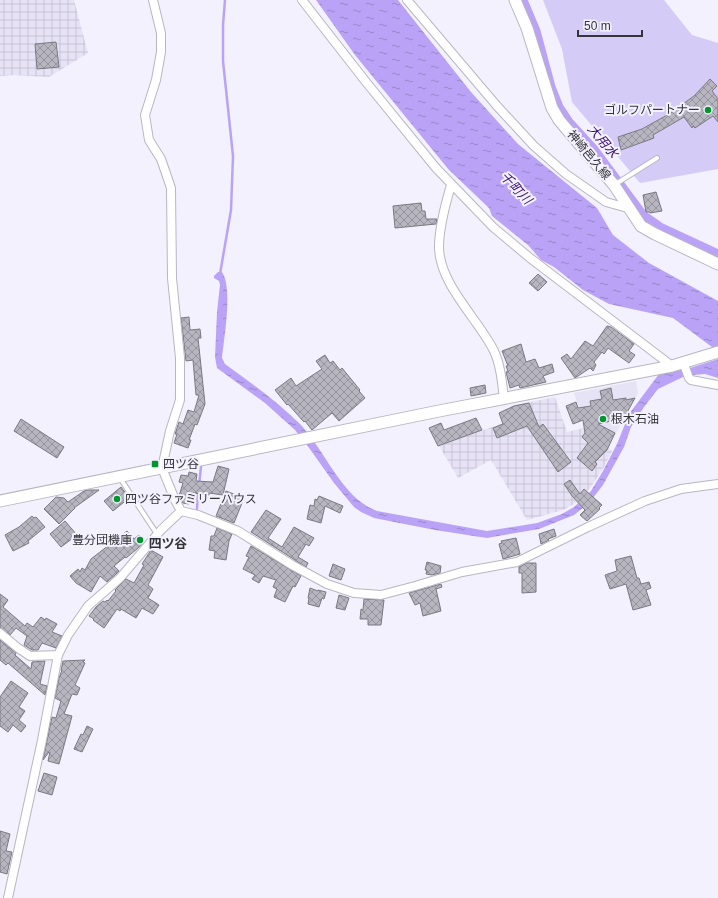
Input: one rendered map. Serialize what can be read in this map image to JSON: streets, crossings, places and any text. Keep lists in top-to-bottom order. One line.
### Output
{"streets":{"street":["神崎邑久線"]},"districts":["四ツ谷"],"water":["大用水","千町川"],"places":{"other":["ゴルフパートナー","根木石油","四ツ谷ファミリーハウス","豊分団機庫"],"transit":["四ツ谷"]},"scale_bar":"50 m"}
